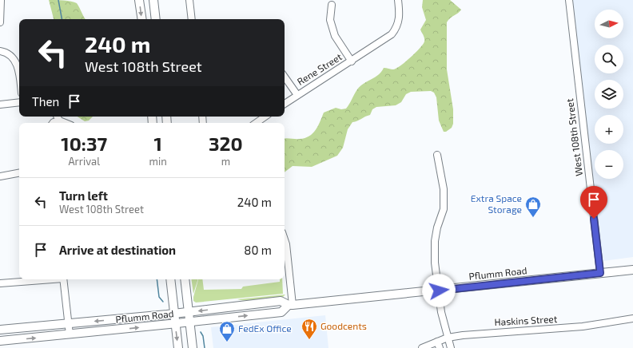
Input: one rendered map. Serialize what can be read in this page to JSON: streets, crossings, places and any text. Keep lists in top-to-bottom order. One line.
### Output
{"streets":{"main road":["Pflumm Road"],"street":["Rene Street","West 108th Street","Haskins Street"]},"crossings":[["West 108th Street","Pflumm Road"]],"places":{"shop":["Extra Space Storage","FedEx Office"],"restaurant":["Goodcents"]},"north":"right","page":{"map_buttons":["+","−"],"turn":["240 m","West 108th Street"],"then":"Then","eta":["10:37","Arrival","1","min","320","m"],"list":[{"name":"Turn left","note":"West 108th Street","value":"240 m"},{"name":"Arrive at destination","value":"80 m"}]}}
